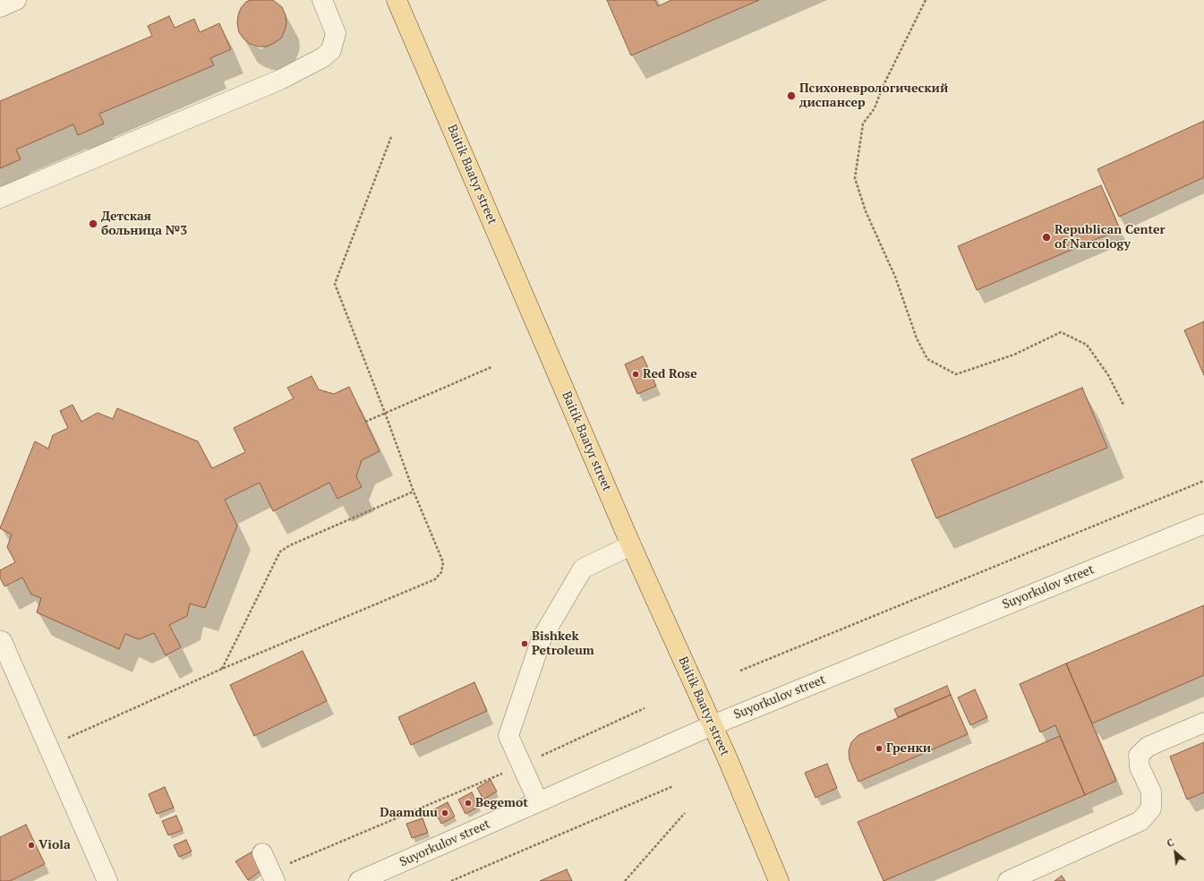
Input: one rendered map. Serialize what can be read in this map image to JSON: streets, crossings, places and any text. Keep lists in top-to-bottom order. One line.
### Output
{"streets":{"main road":["Baitik Baatyr street"],"street":["Suyorkulov street"]},"crossings":[["Baitik Baatyr street","Suyorkulov street"]],"places":["Психоневрологический диспансер","Детская больница №3","Republican Center of Narcology","Red Rose","Bishkek Petroleum","Гренки","Begemot","Daamduu","Viola"],"north":"top left"}
